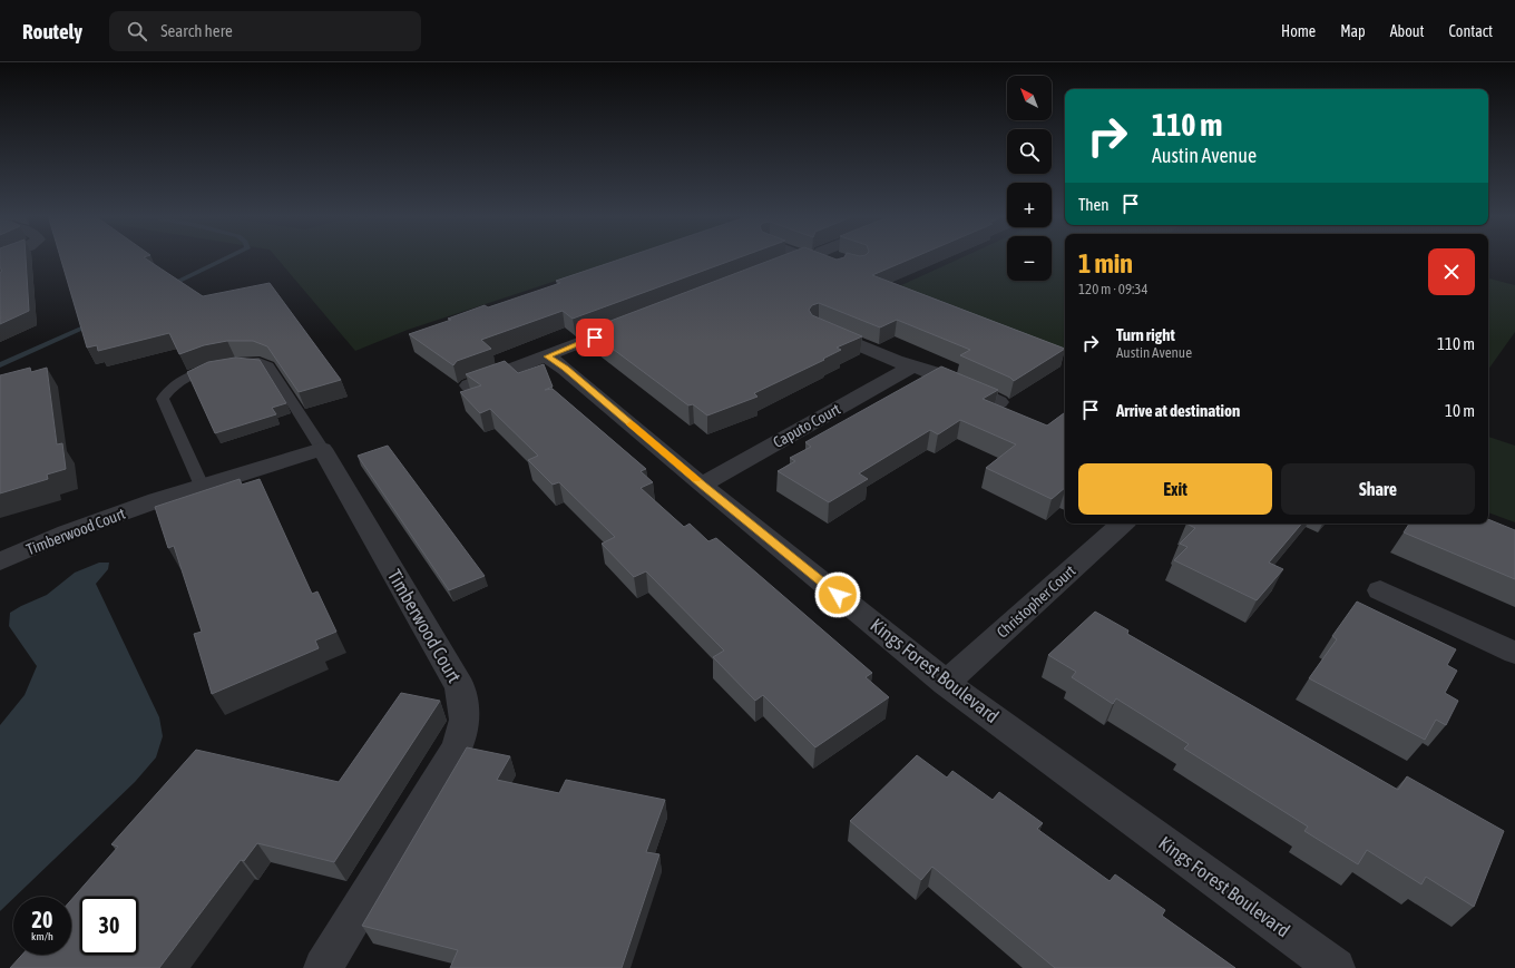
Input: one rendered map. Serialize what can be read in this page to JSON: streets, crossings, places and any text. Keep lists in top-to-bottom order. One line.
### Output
{"streets":{"street":["Caputo Court","Timberwood Court","Christopher Court","Kings Forest Boulevard"]},"crossings":[["Caputo Court","Kings Forest Boulevard"],["Christopher Court","Kings Forest Boulevard"]],"north":"top left","page":{"header":"Routely","search":"Search here","nav":["Home","Map","About","Contact"],"map_buttons":["+","−"],"turn":["110 m","Austin Avenue"],"then":"Then","heading":["1 min","120 m · 09:34"],"list":[{"name":"Turn right","note":"Austin Avenue","value":"110 m"},{"name":"Arrive at destination","value":"10 m"}],"buttons":["Exit","Share"],"speed":"20 km/h","limit":"30"}}
